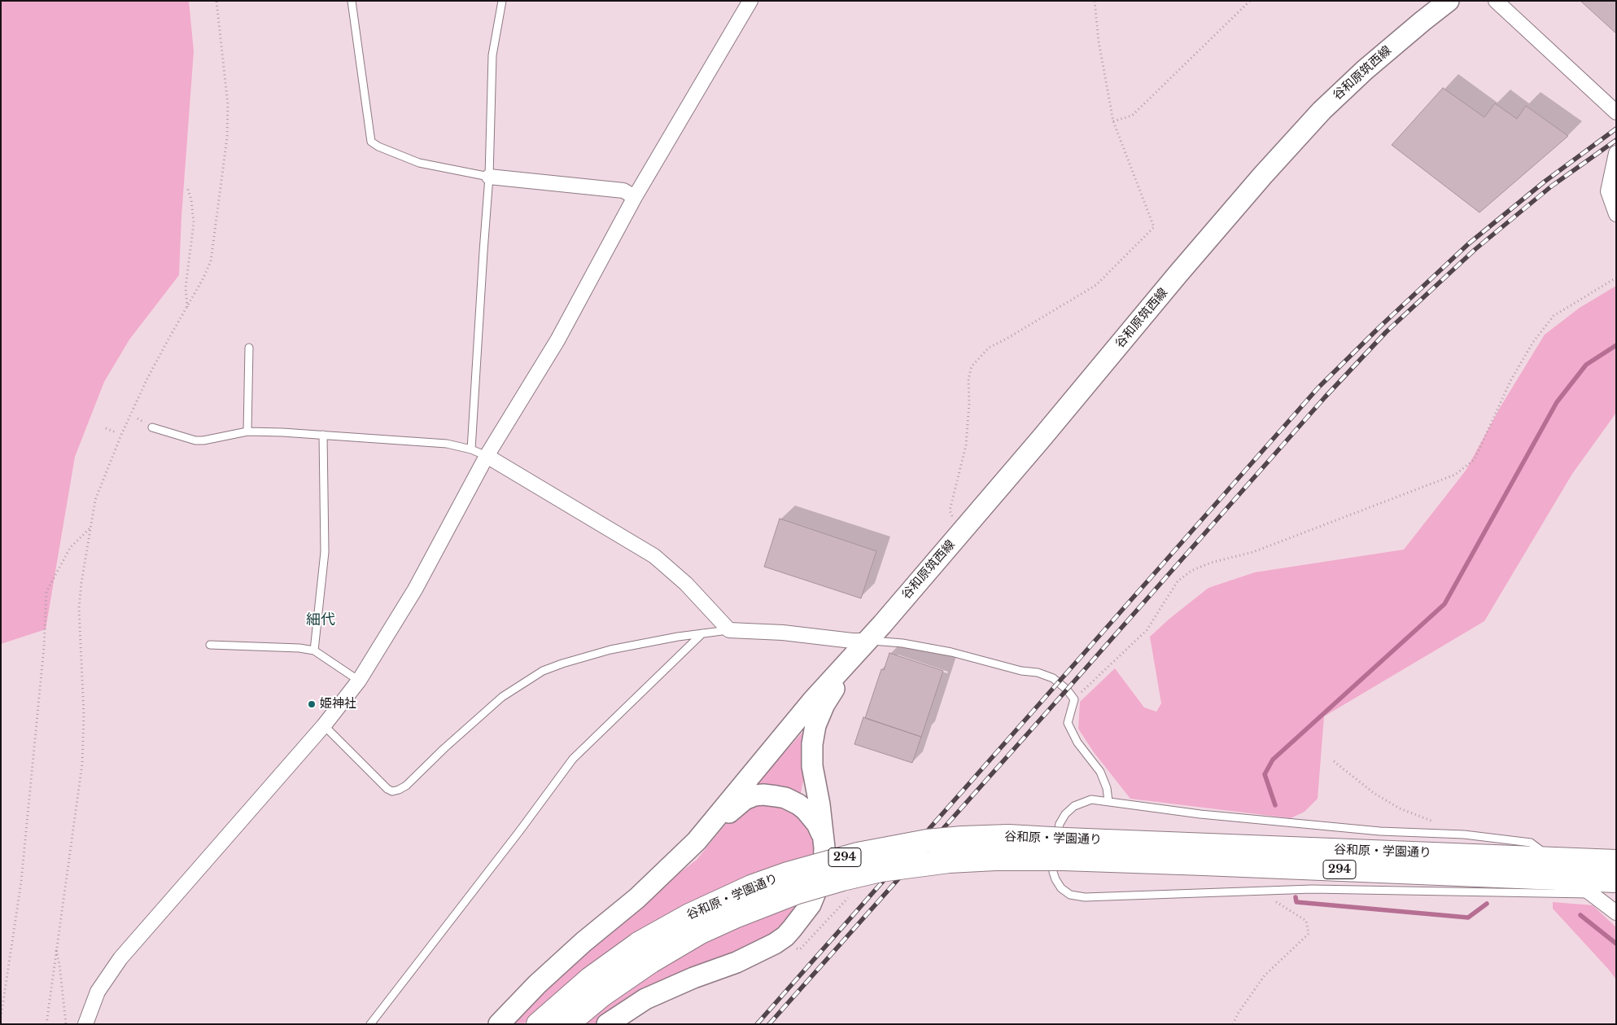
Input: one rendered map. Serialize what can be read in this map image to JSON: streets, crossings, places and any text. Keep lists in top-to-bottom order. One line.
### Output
{"streets":{"highway":["谷和原・学園通り","294"],"main road":["谷和原筑西線"]},"districts":["細代"],"places":["姫神社"]}
